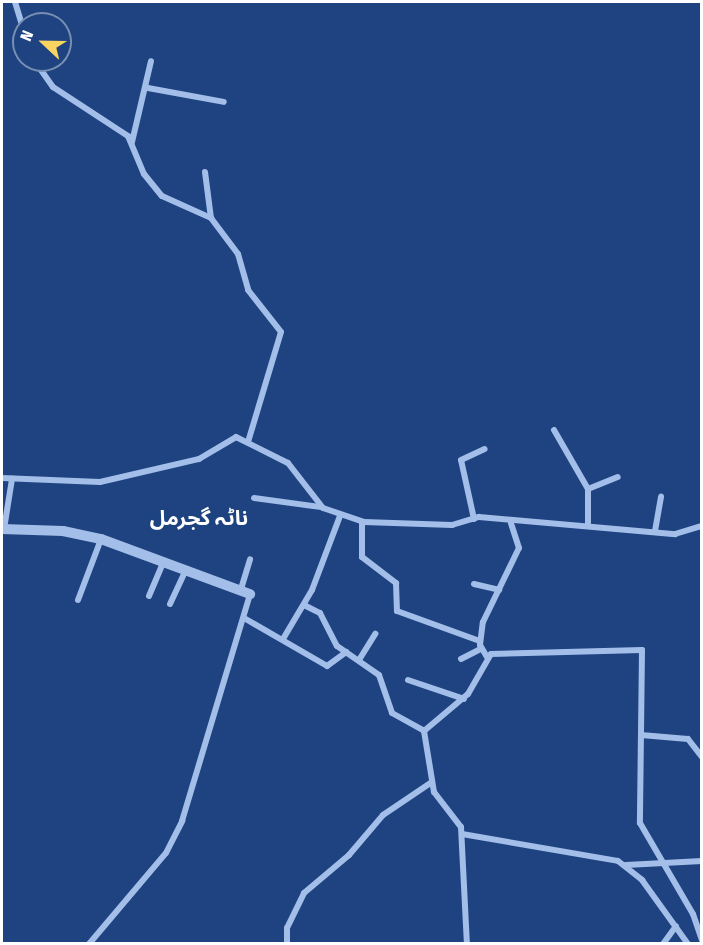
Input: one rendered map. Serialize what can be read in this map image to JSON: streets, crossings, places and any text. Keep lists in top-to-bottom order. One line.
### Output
{"districts":["ناٹہ گجرمل"],"north":"left"}
